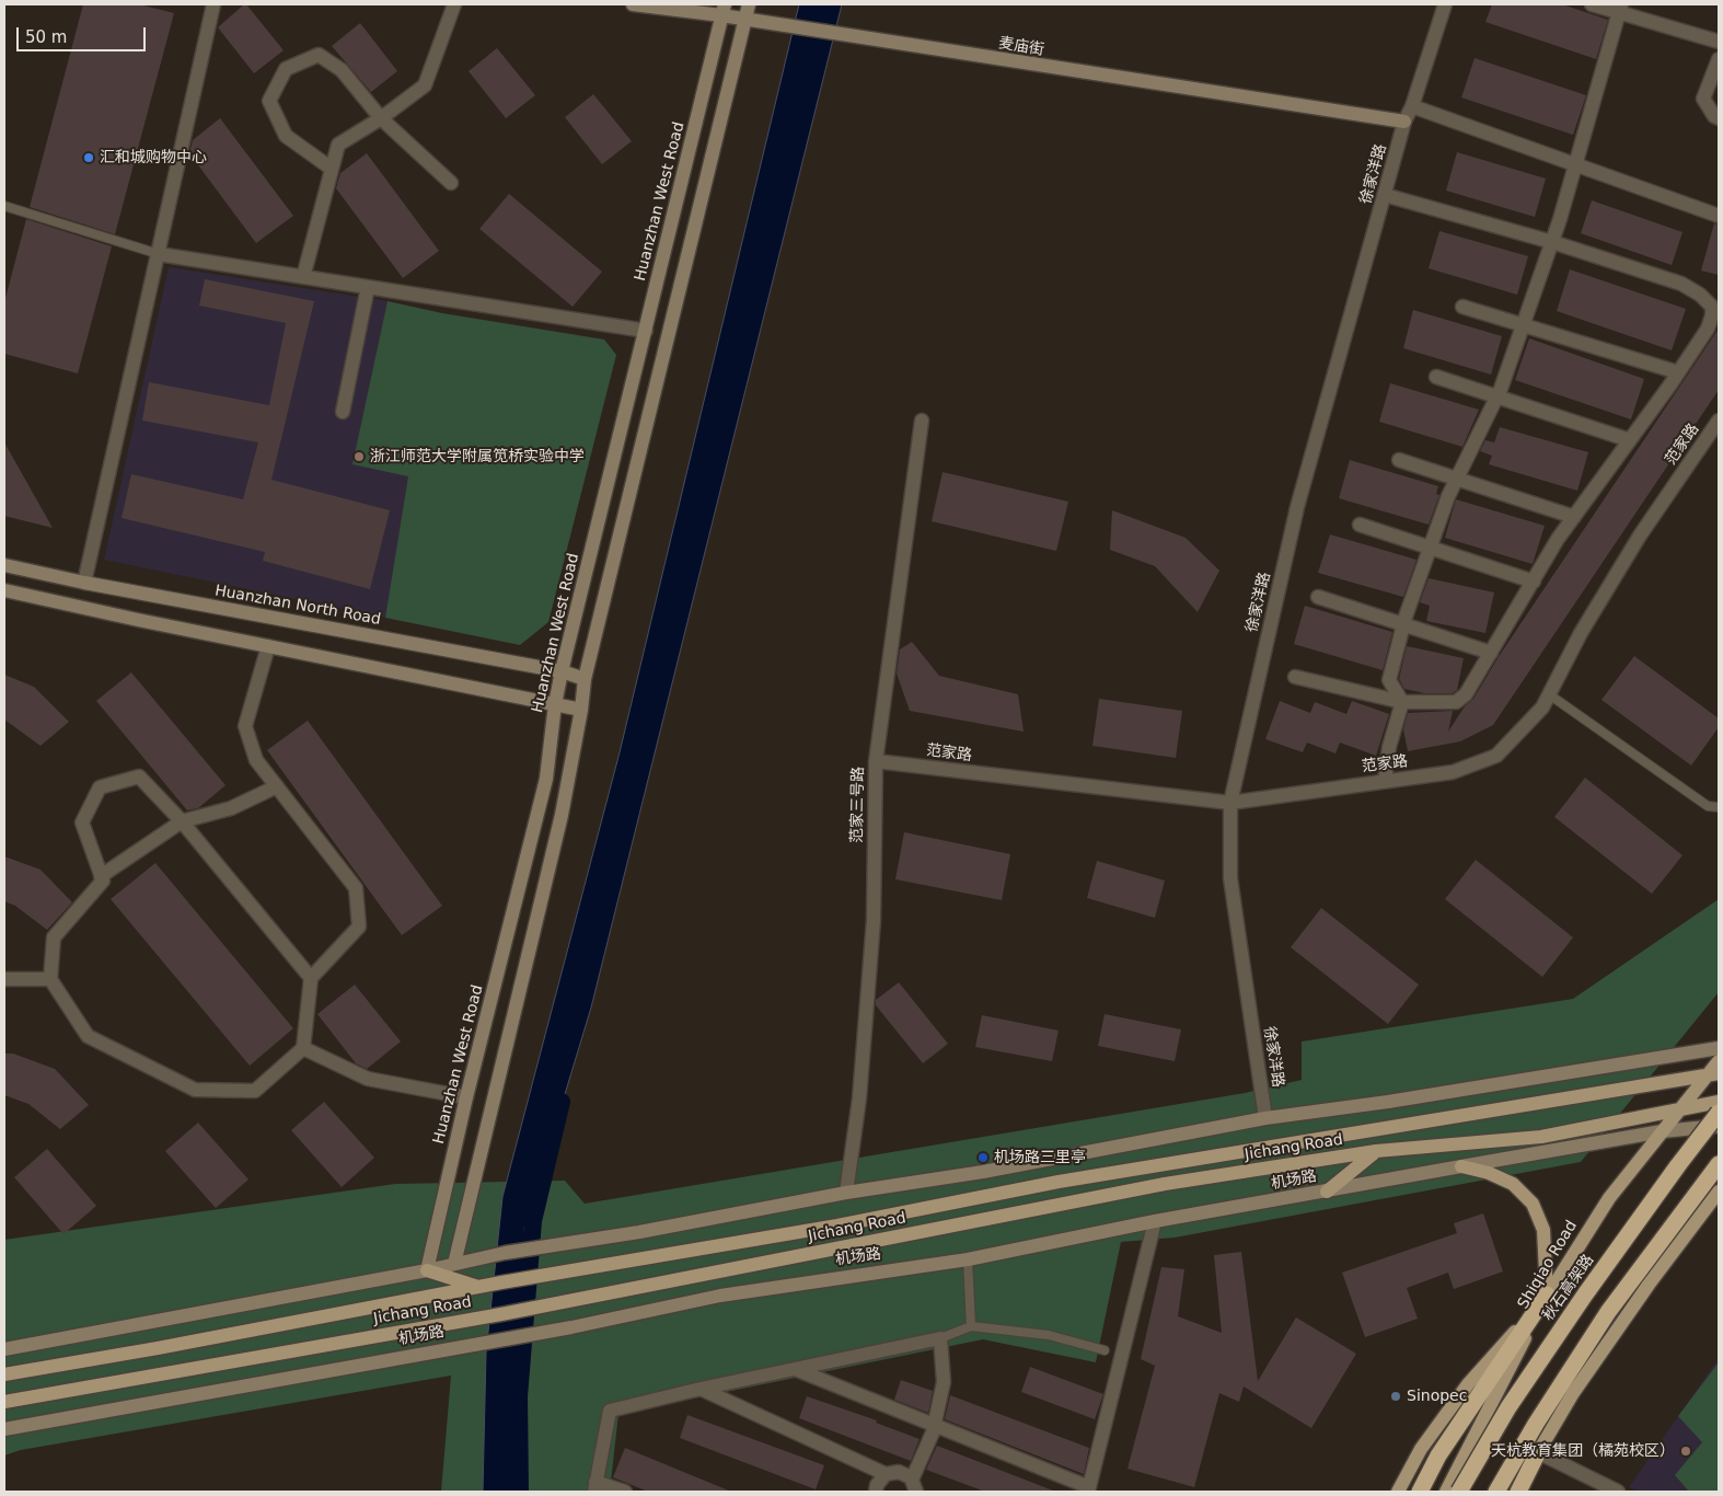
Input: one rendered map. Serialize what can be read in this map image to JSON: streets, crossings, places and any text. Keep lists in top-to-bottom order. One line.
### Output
{"streets":{"highway":["秋石高架路"],"main road":["麦庙街","Huanzhan West Road","Huanzhan North Road","Jichang Road","机场路","Shiqiao Road"],"street":["徐家洋路","范家路","范家三号路"]},"crossings":[["麦庙街","徐家洋路"],["麦庙街","Huanzhan West Road"],["徐家洋路","范家路"],["Huanzhan West Road","Huanzhan North Road"],["范家路","范家三号路"],["Jichang Road","Shiqiao Road"],["机场路","Shiqiao Road"]],"places":["汇和城购物中心","浙江师范大学附属笕桥实验中学","机场路三里亭","Sinopec","天杭教育集团（橘苑校区）"],"scale_bar":"50 m"}
